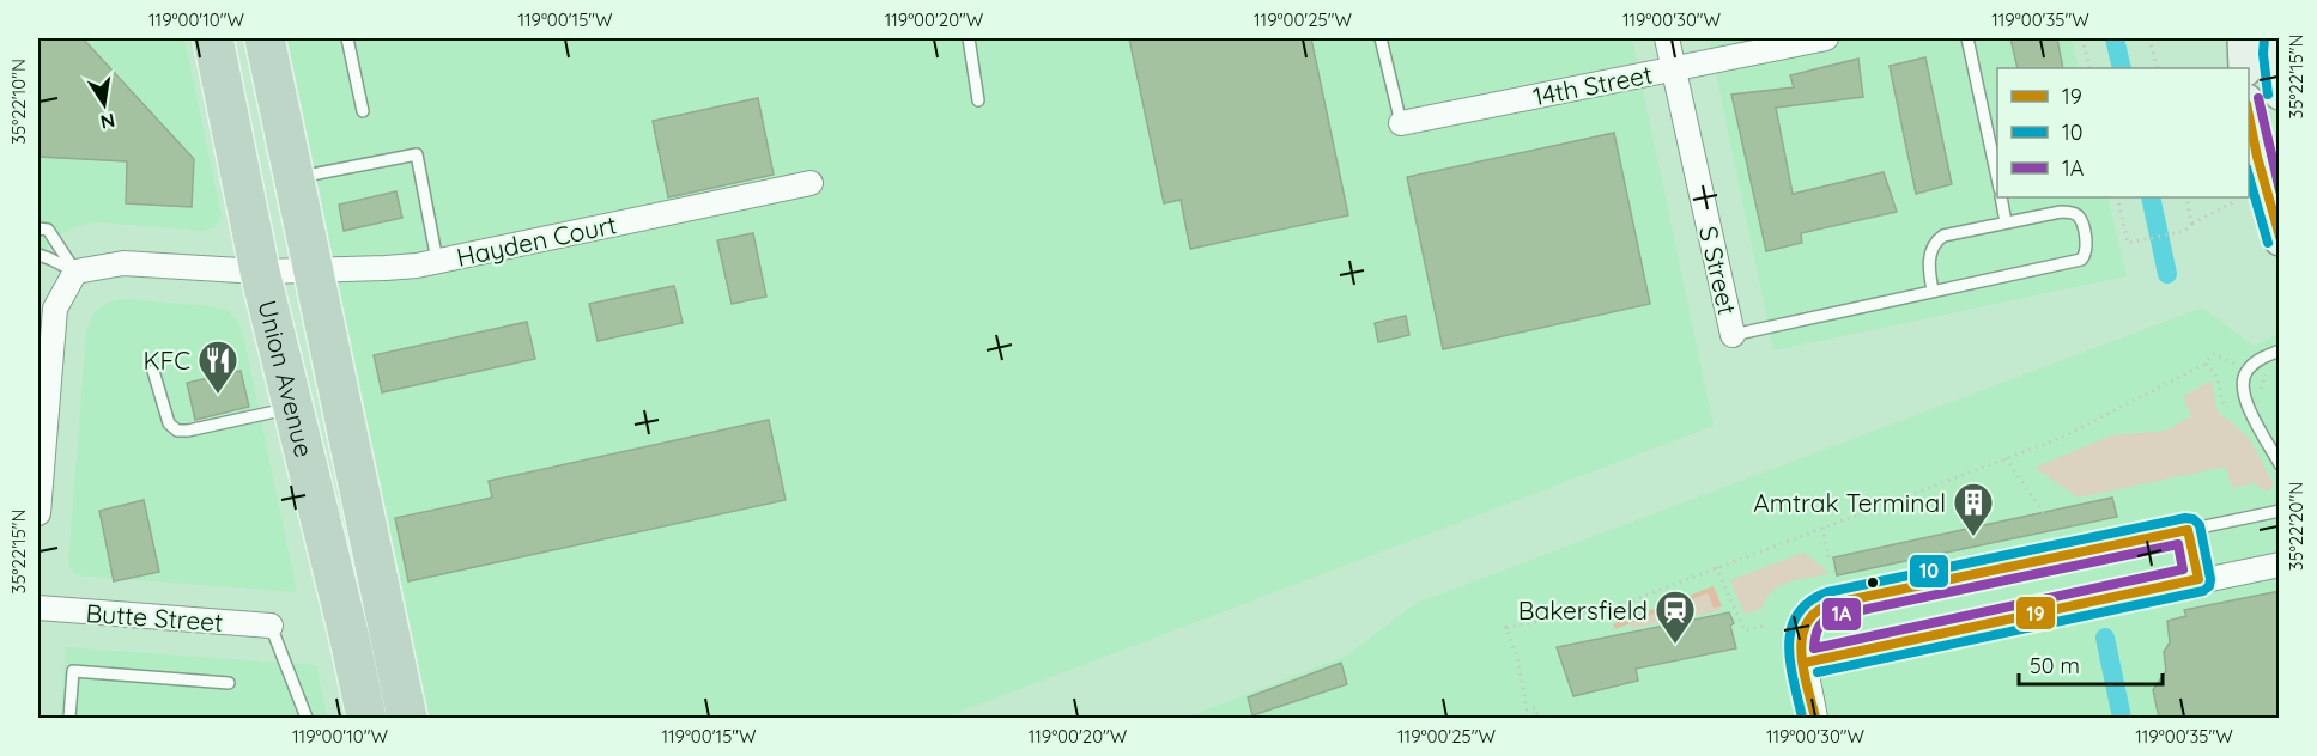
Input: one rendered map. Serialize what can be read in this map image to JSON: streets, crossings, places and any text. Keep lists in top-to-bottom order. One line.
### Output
{"streets":{"highway":["Union Avenue"],"street":["14th Street","Hayden Court","S Street","Butte Street"]},"crossings":[["14th Street","S Street"],["Hayden Court","Union Avenue"]],"places":{"restaurant":["KFC"],"building":["Amtrak Terminal"],"station":["Bakersfield"]},"lines":["transit line 10","transit line 1A","transit line 19"],"legend":["19","10","1A"],"scale_bar":"50 m","north":"bottom","coordinates":["119°00'10\"W","119°00'15\"W","119°00'20\"W","119°00'25\"W","119°00'30\"W","119°00'35\"W","35°22'15\"N","35°22'10\"N","35°22'20\"N"]}
